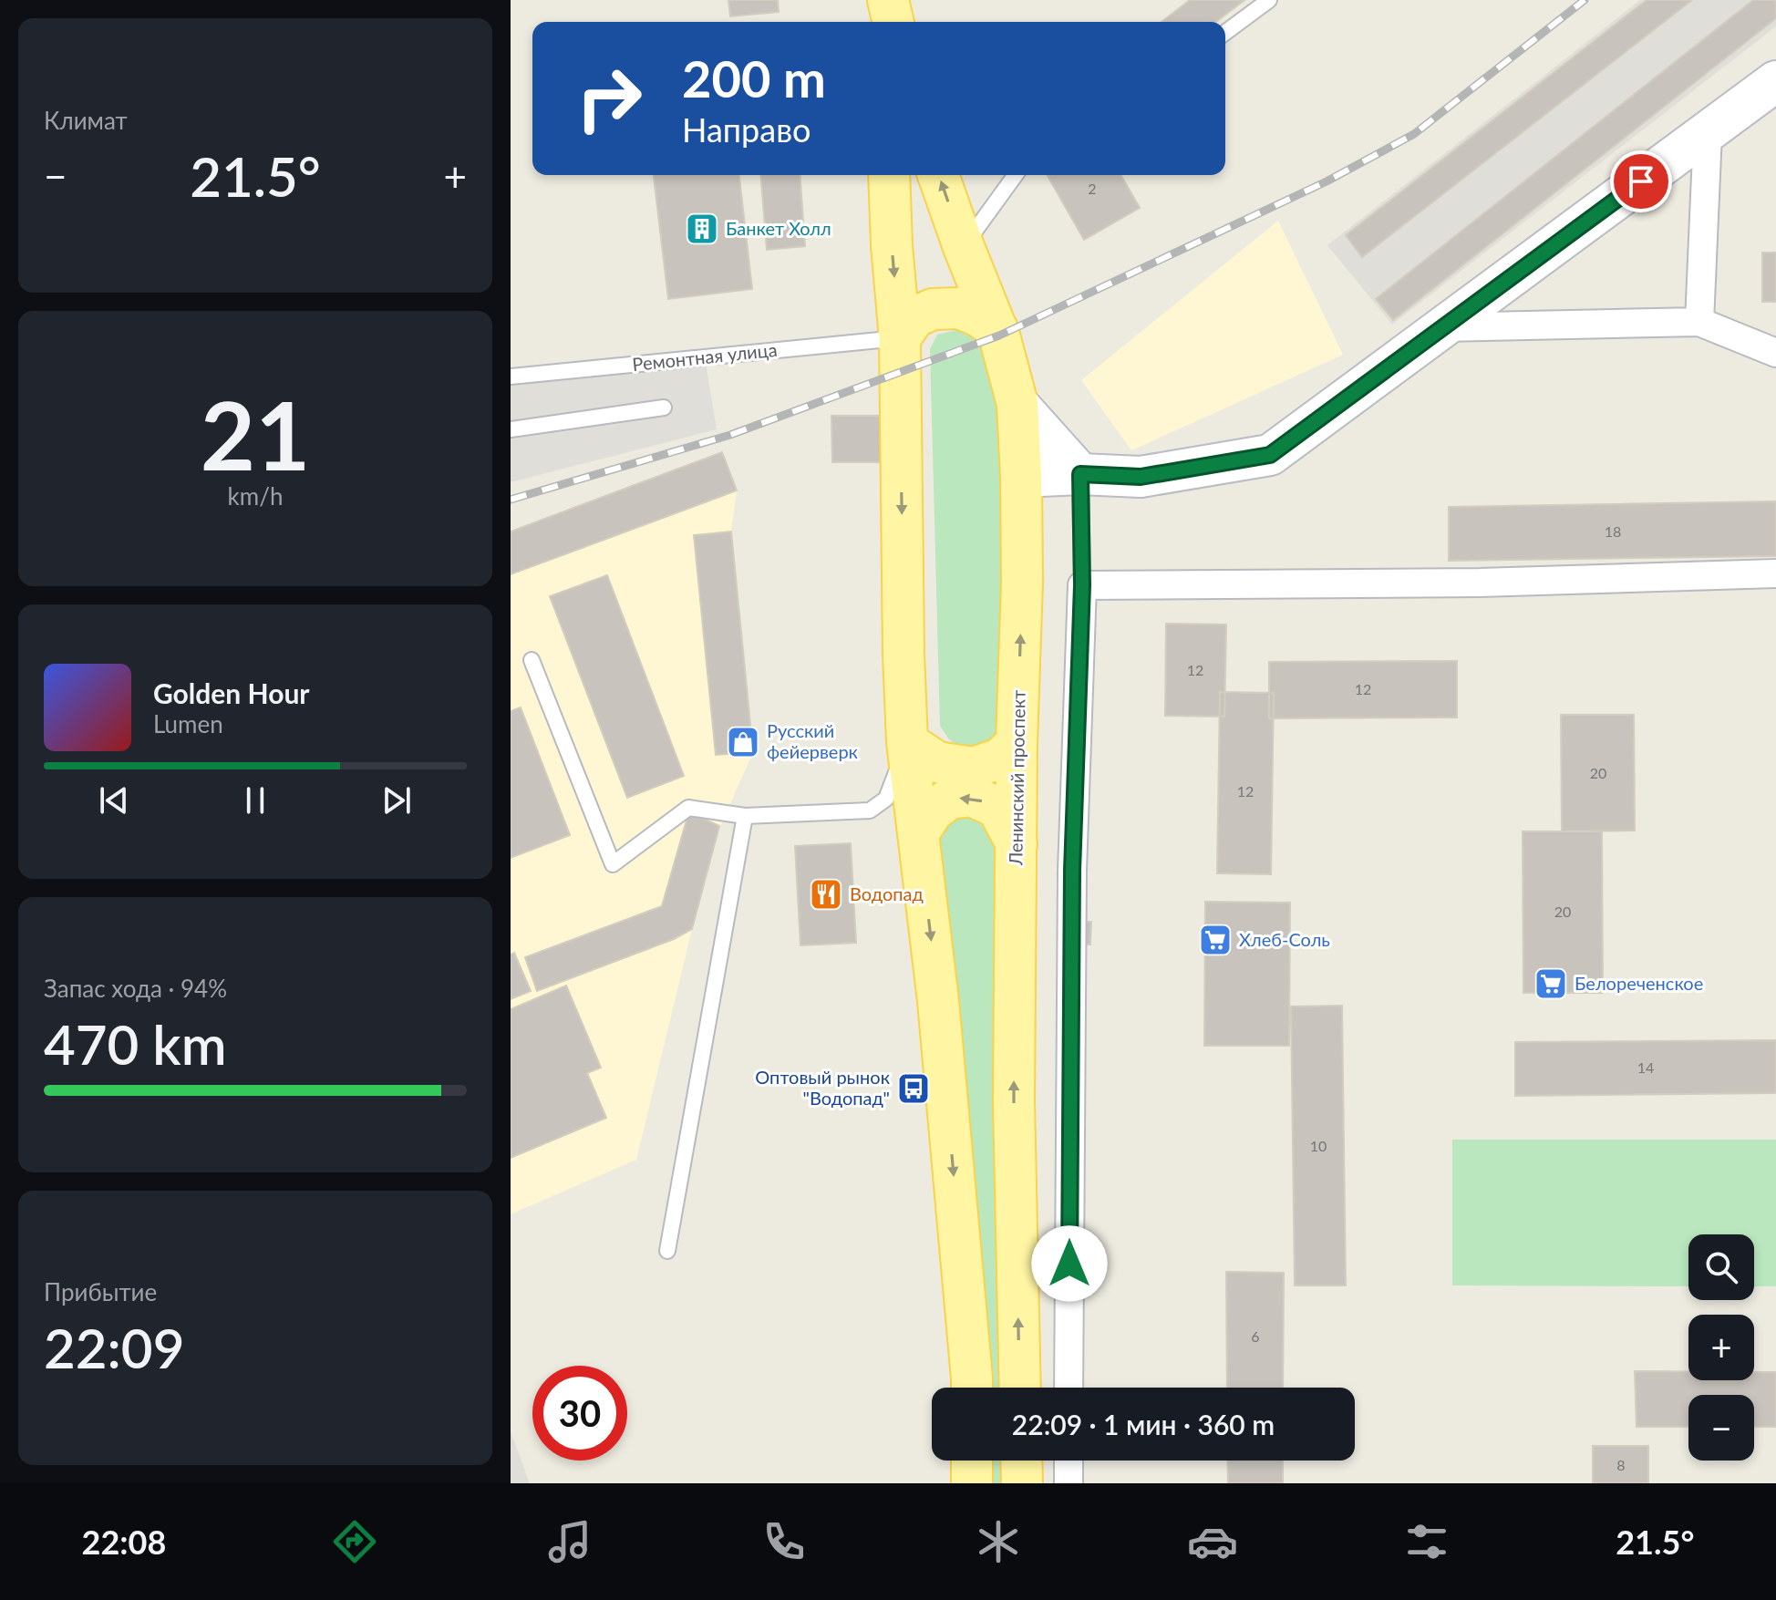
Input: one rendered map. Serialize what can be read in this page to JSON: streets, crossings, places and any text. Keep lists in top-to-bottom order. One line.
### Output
{"streets":{"main road":["Ленинский проспект"],"lane":["Ремонтная улица"]},"places":{"building":["Банкет Холл"],"shop":["Русский фейерверк"],"restaurant":["Водопад"],"supermarket":["Хлеб-Соль","Белореченское"],"bus stop":["Оптовый рынок \"Водопад\""]},"house_numbers":["2","18","12","12","20","12","20","14","10","6","8"],"page":{"tile":["Климат",["21","km/h"],["Запас хода · 94%","470 km"],["Прибытие","22:09"]],"turn":["200 m","Направо"],"heat":["−","21.5°","+"],"song":["Golden Hour","Lumen"],"map_buttons":["+","−"],"limit":"30","trip":"22:09 · 1 мин · 360 m","tabs":["22:08","21.5°"]}}
